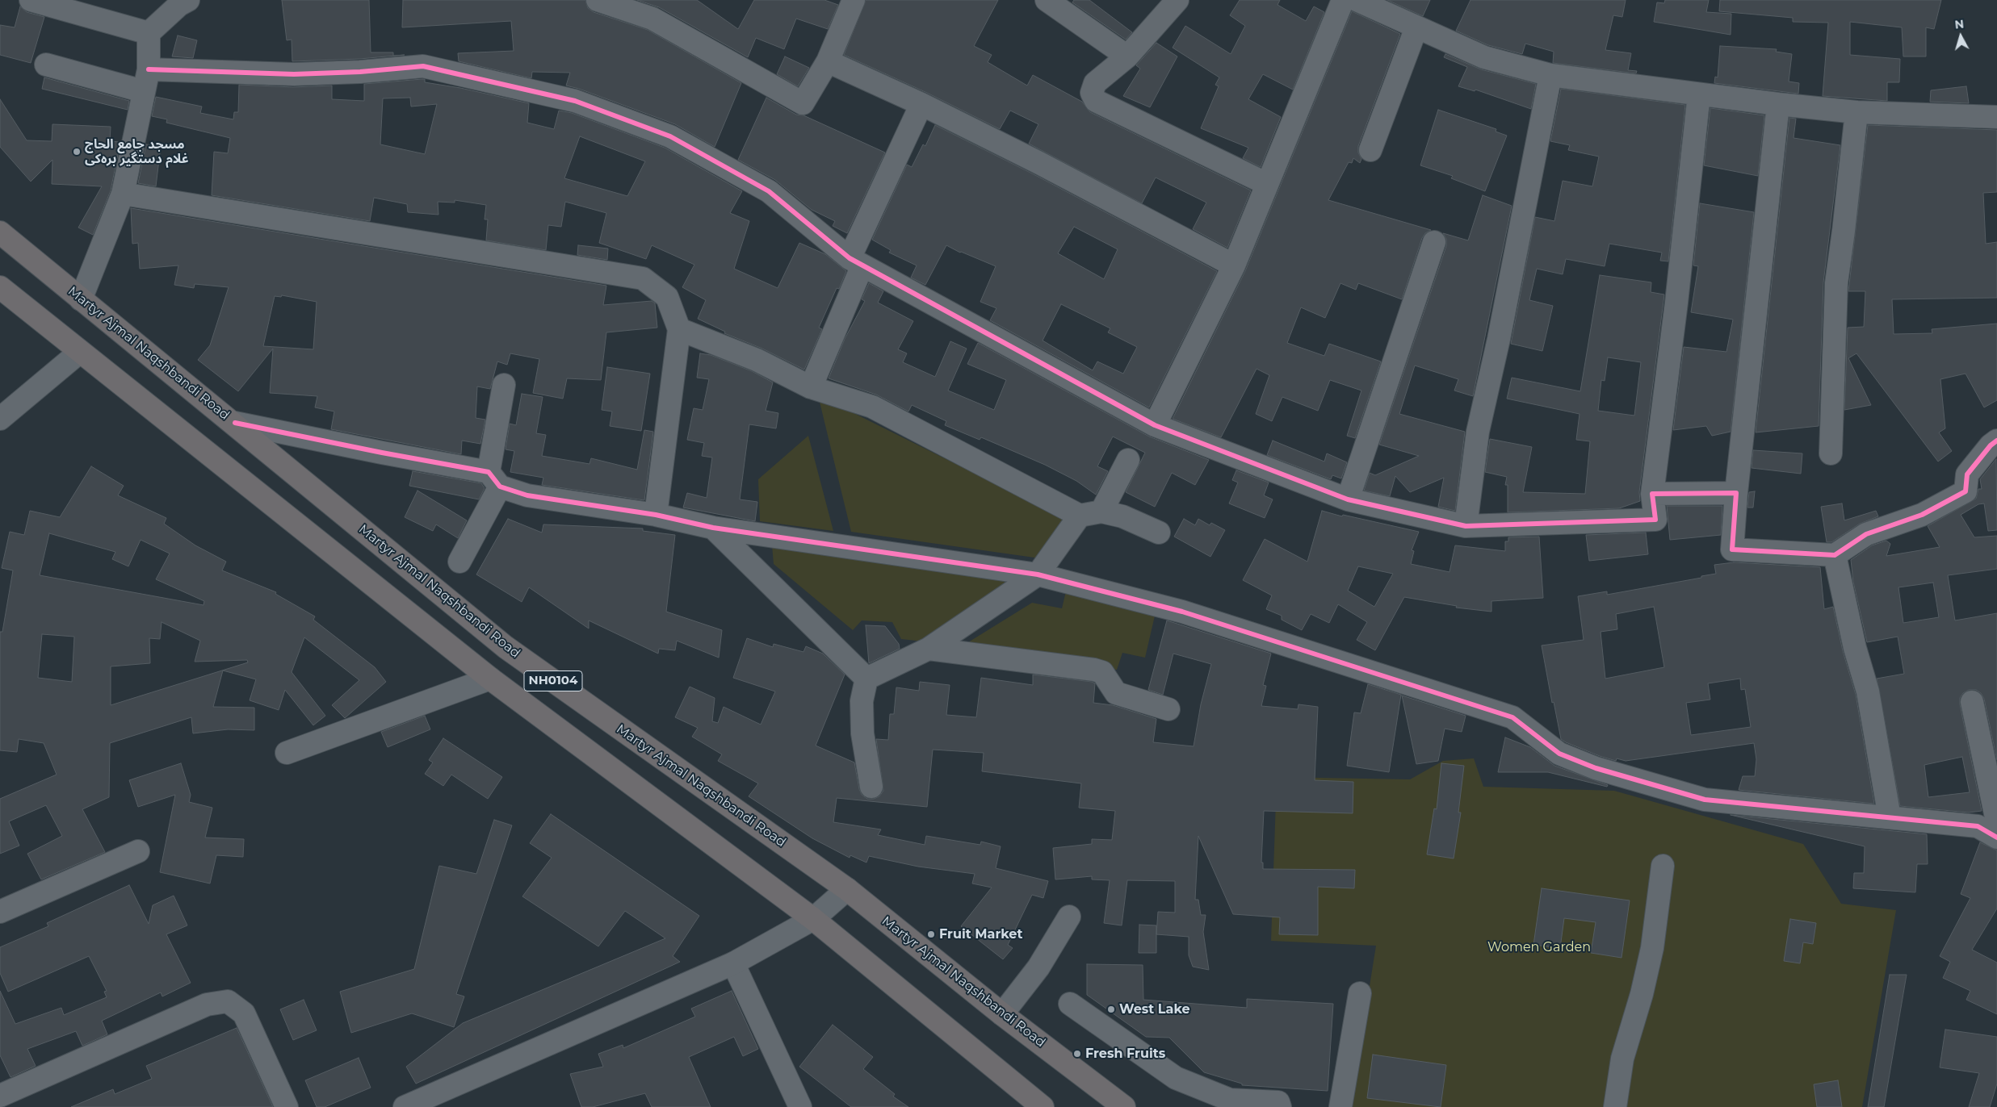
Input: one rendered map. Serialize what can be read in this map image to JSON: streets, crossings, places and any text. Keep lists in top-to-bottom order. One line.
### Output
{"streets":{"highway":["Martyr Ajmal Naqshbandi Road","NH0104"]},"parks":["Women Garden"],"places":["مسجد جامع الحاج غلام دستگیر بره‌کی","Fruit Market","West Lake","Fresh Fruits"],"north":"top"}
